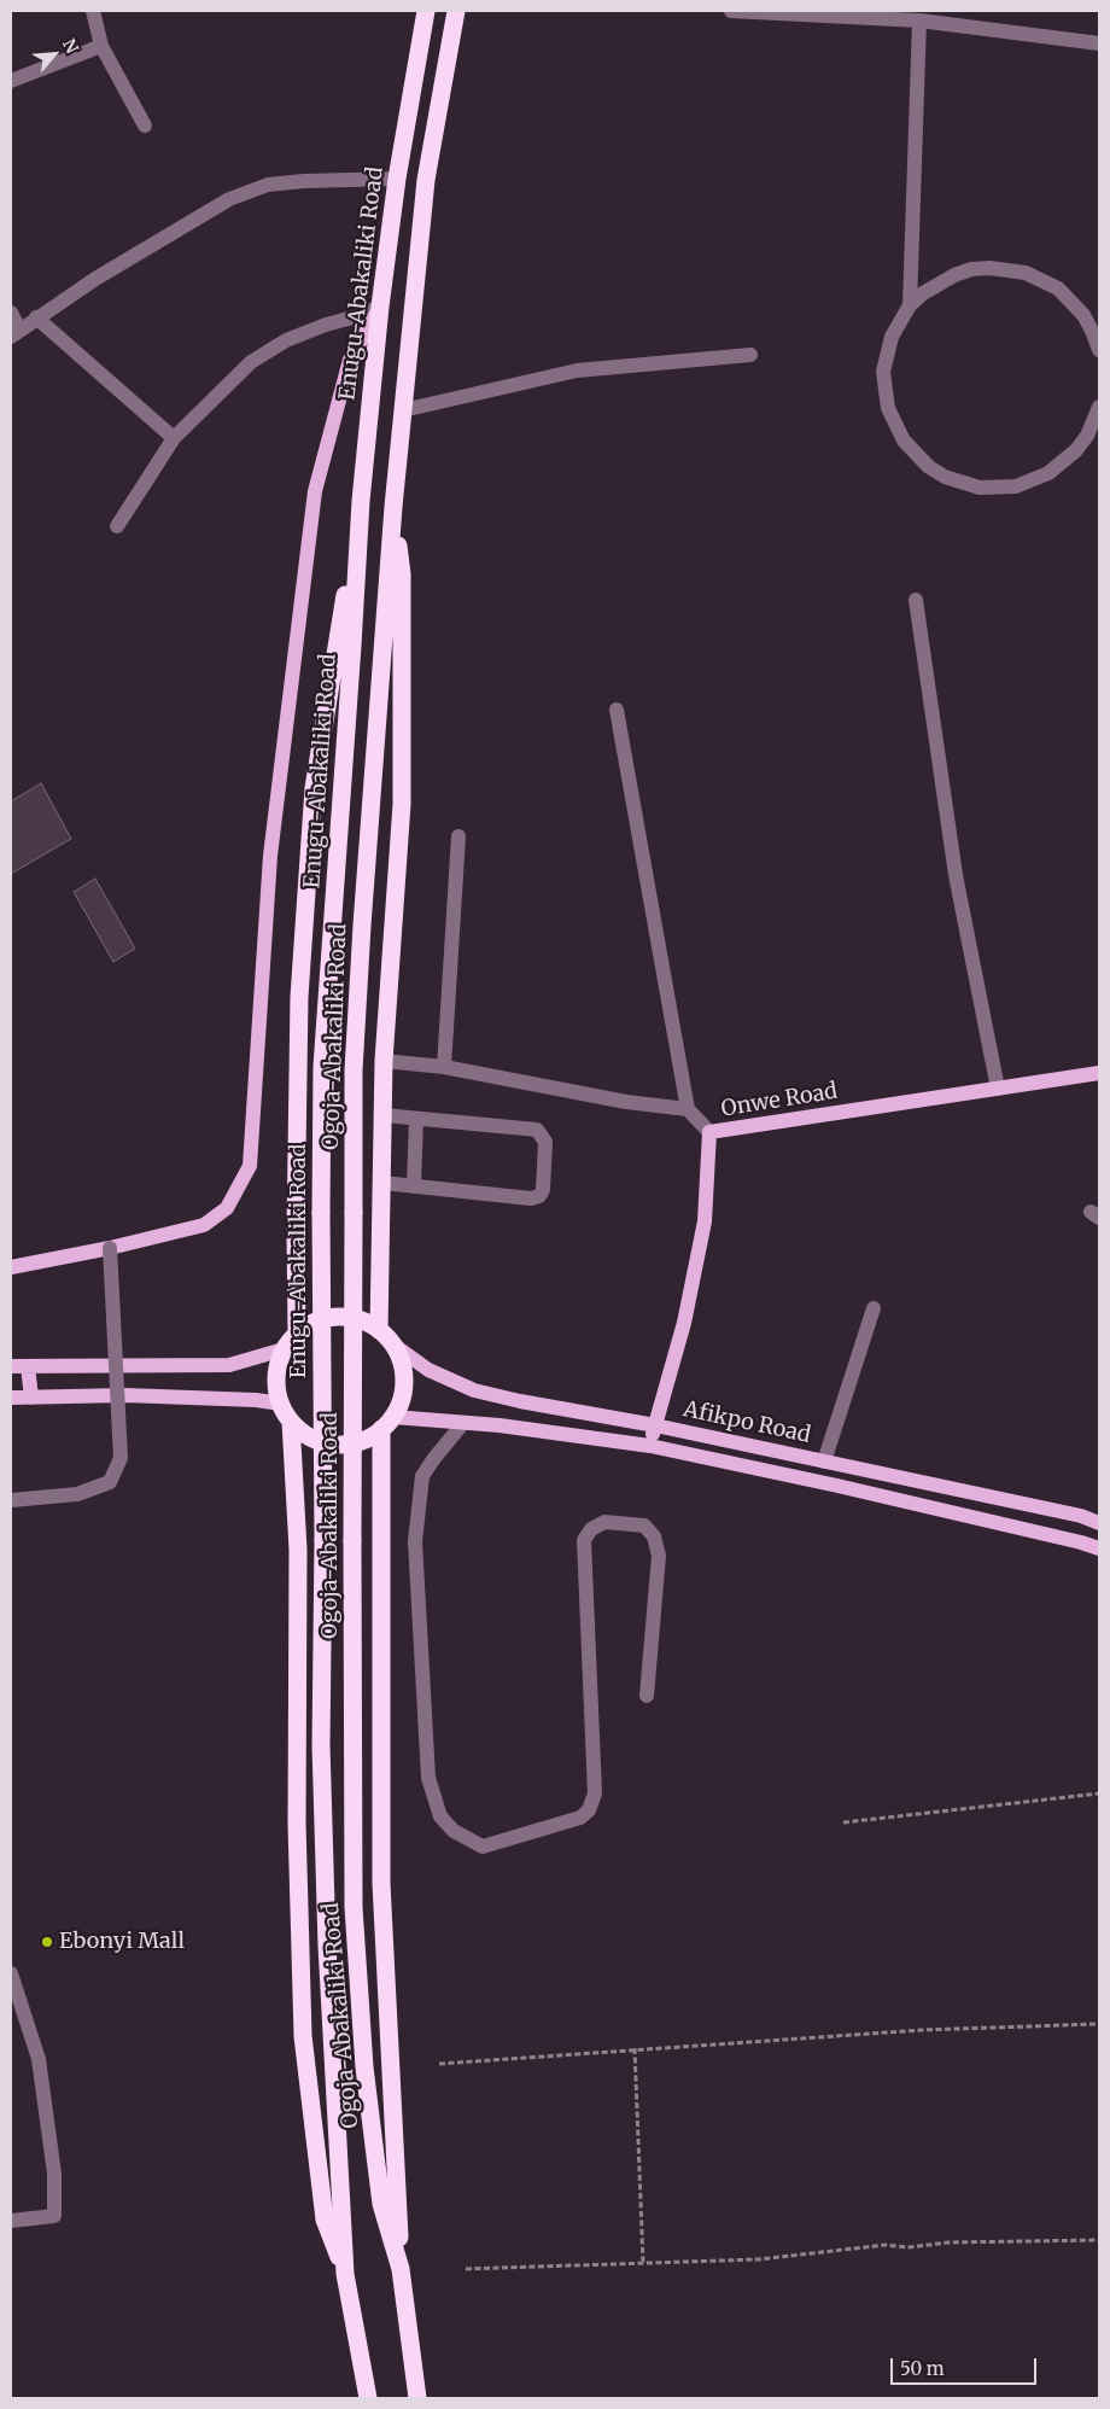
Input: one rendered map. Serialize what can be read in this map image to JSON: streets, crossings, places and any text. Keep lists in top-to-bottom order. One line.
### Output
{"streets":{"highway":["Enugu-Abakaliki Road","Ogoja-Abakaliki Road"],"main road":["Onwe Road","Afikpo Road"]},"crossings":[["Enugu-Abakaliki Road","Ogoja-Abakaliki Road"],["Onwe Road","Afikpo Road"]],"places":["Ebonyi Mall"],"scale_bar":"50 m","north":"top right"}
